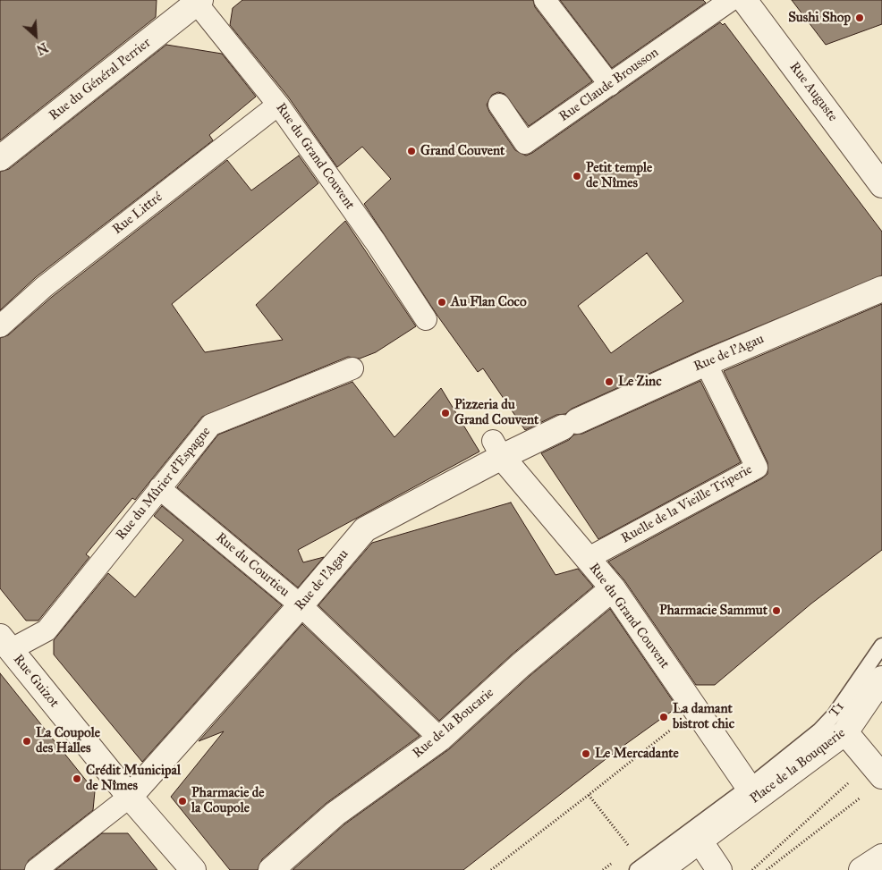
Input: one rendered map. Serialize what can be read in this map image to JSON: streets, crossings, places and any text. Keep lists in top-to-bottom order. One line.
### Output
{"streets":{"street":["Rue du Général Perrier","Rue Claude Brousson","Rue Auguste","Rue du Grand Couvent","Rue Littré","Rue de l'Agau","Rue du Mûrier d'Espagne","Ruelle de la Vieille Triperie","Rue du Courtieu","Rue Guizot","Rue de la Boucarie","Place de la Bouquerie"],"lane":["T1"]},"crossings":[["Rue du Général Perrier","Rue du Grand Couvent"],["Rue du Grand Couvent","Rue Littré"],["Rue du Grand Couvent","Rue de l'Agau"],["Rue du Grand Couvent","Ruelle de la Vieille Triperie"],["Rue du Grand Couvent","T1"],["Rue du Grand Couvent","Rue de la Boucarie"],["Rue du Grand Couvent","Place de la Bouquerie"],["Rue de l'Agau","Ruelle de la Vieille Triperie"],["Rue de l'Agau","Rue du Courtieu"],["Rue de l'Agau","Rue Guizot"],["Rue du Mûrier d'Espagne","Rue du Courtieu"],["Rue du Mûrier d'Espagne","Rue Guizot"],["Rue du Courtieu","Rue de la Boucarie"],["T1","Place de la Bouquerie"]],"places":["Sushi Shop","Grand Couvent","Petit temple de Nîmes","Au Flan Coco","Le Zinc","Pizzeria du Grand Couvent","Pharmacie Sammut","La damant bistrot chic","La Coupole des Halles","Le Mercadante","Crédit Municipal de Nîmes","Pharmacie de la Coupole"],"north":"bottom right"}
